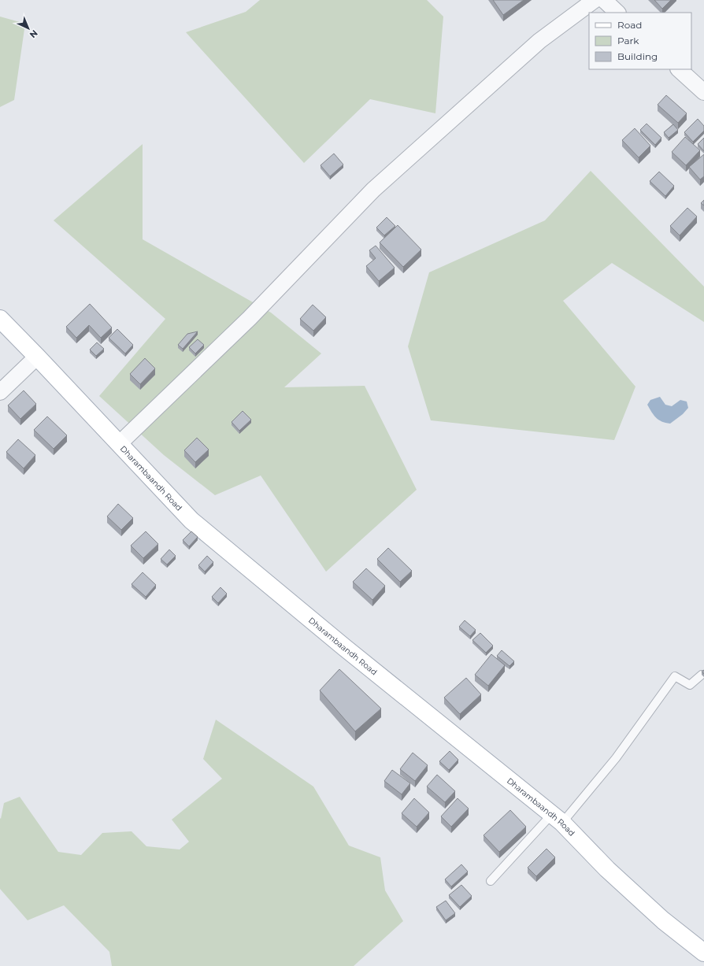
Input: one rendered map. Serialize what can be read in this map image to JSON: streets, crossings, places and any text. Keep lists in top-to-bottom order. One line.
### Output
{"streets":{"main road":["Dharambaandh Road"]},"legend":["Road","Park","Building"],"north":"bottom right"}
